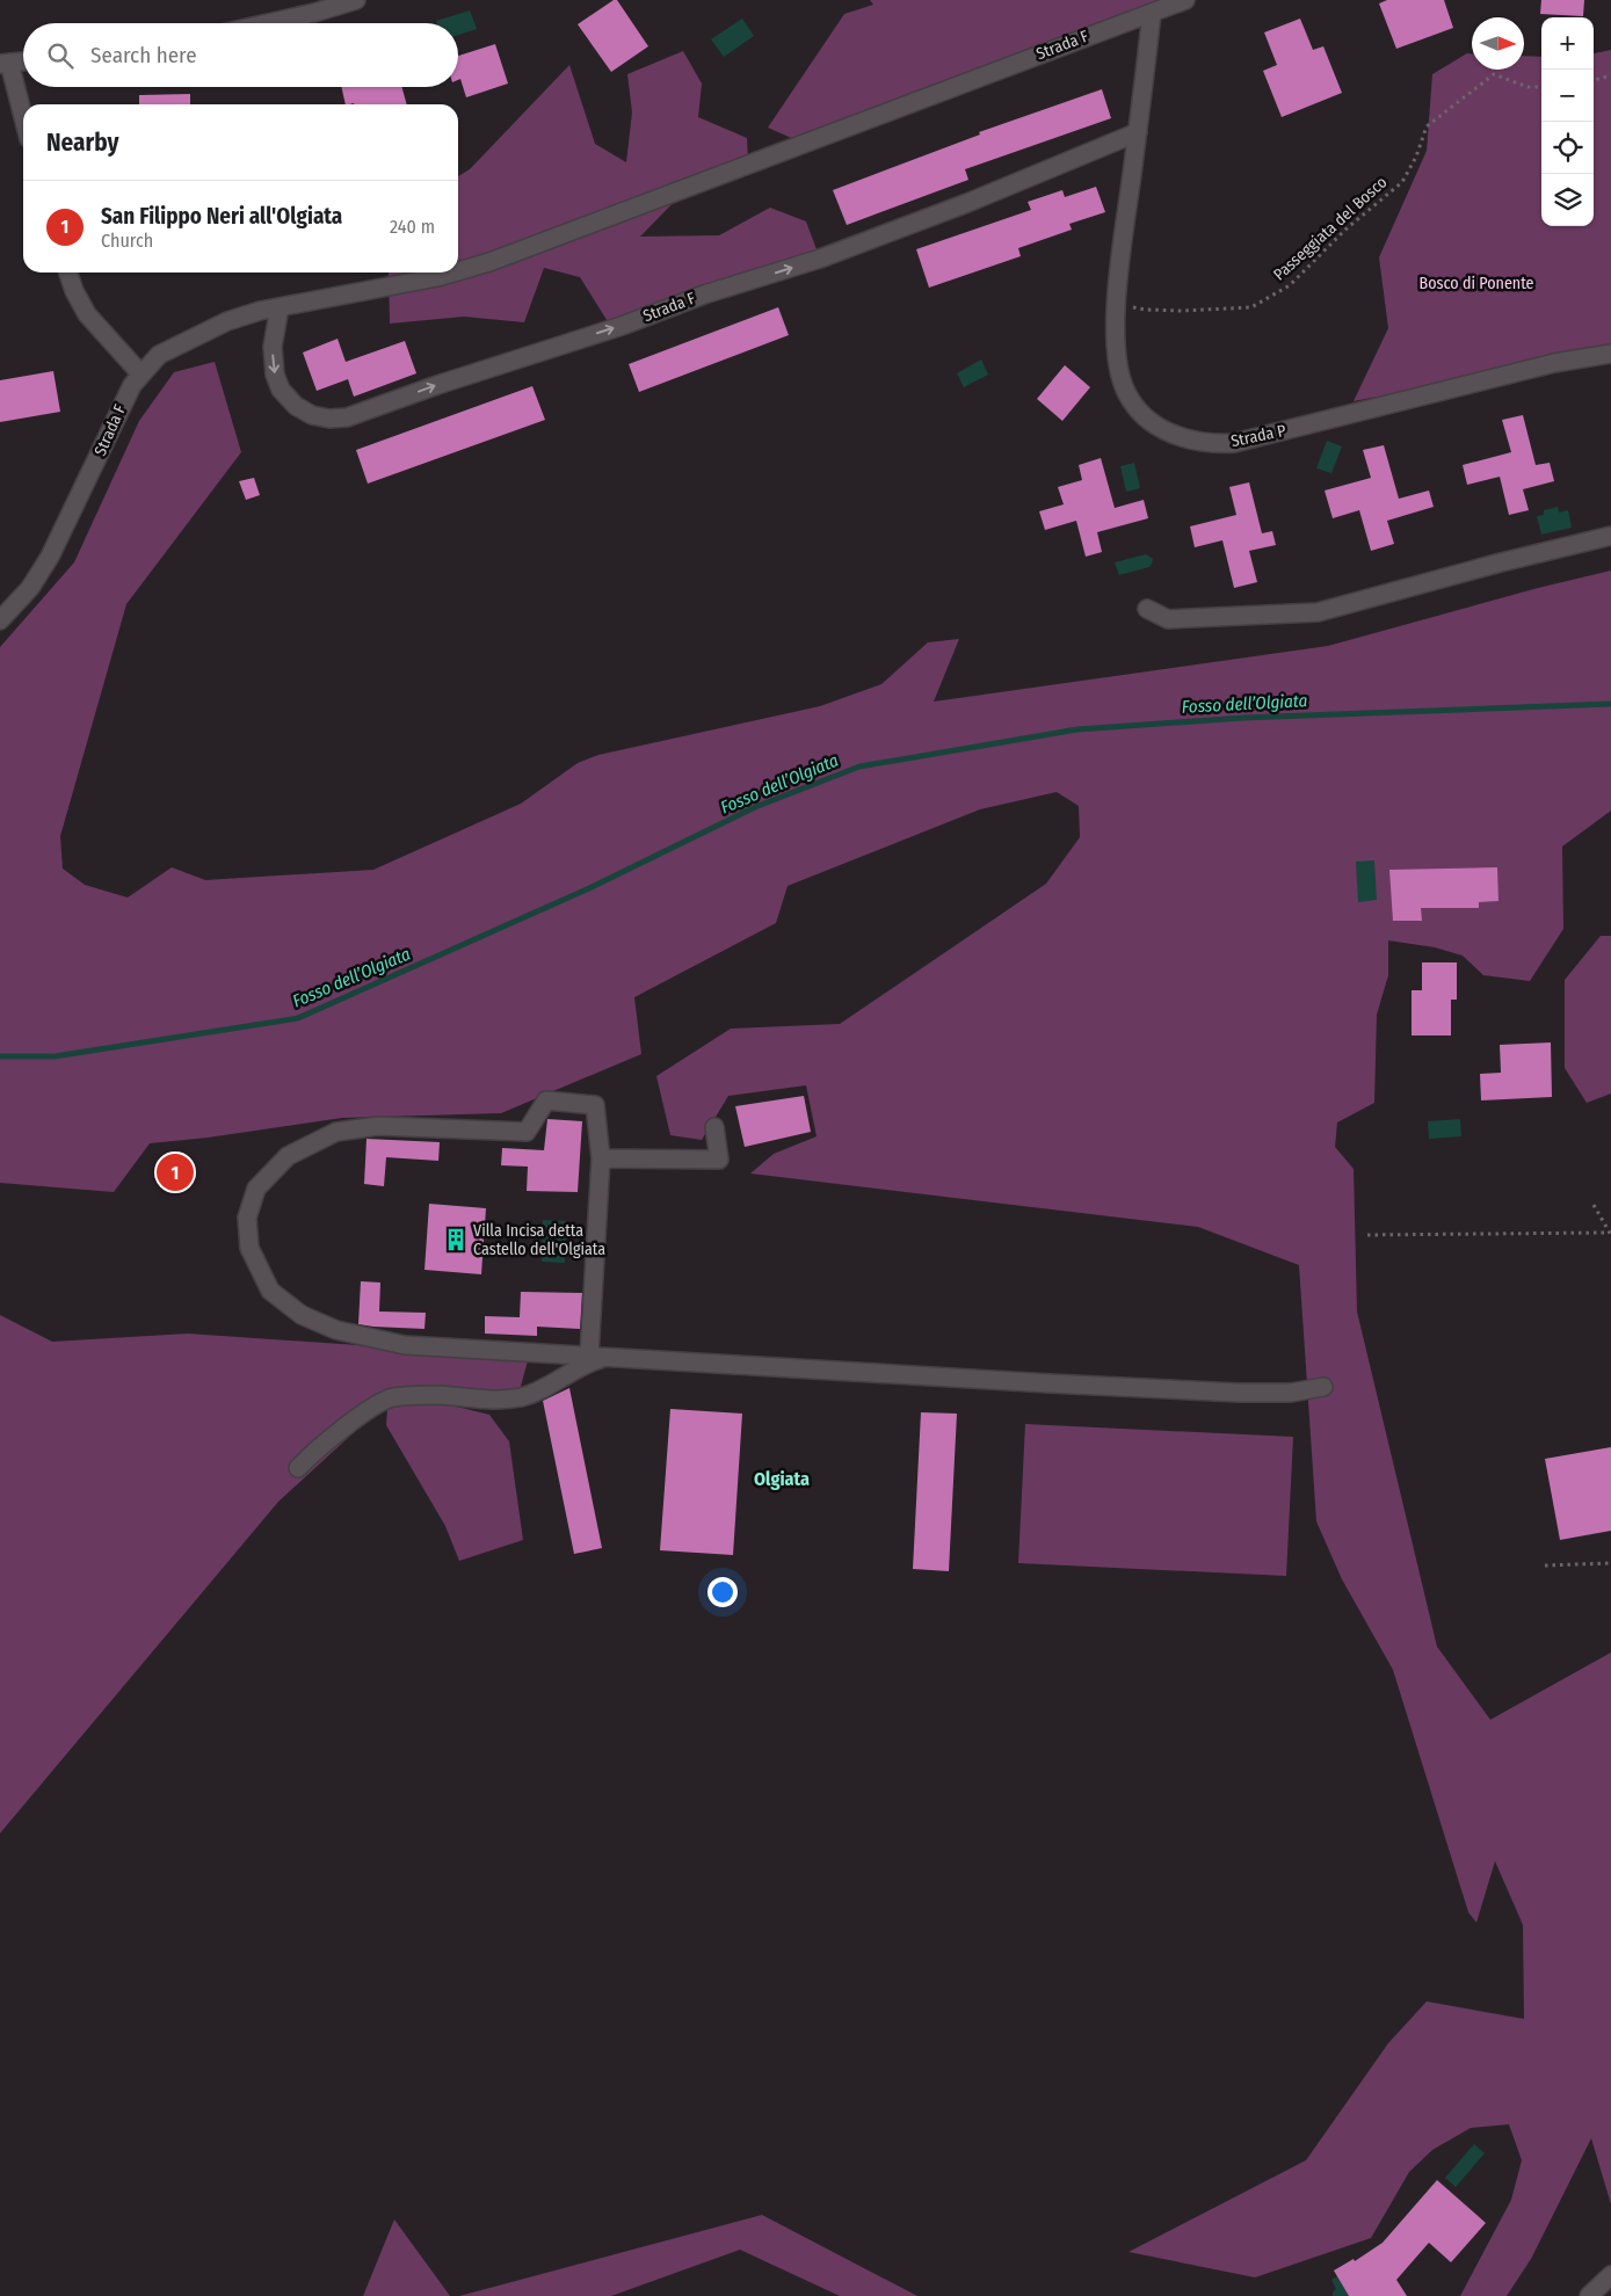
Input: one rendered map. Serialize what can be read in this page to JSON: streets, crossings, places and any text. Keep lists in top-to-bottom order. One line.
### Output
{"streets":{"street":["Strada F","Strada P"],"path":["Passeggiata del Bosco"]},"crossings":[["Strada F","Strada P"],["Passeggiata del Bosco","Strada P"]],"districts":["Olgiata"],"water":["Fosso dell’Olgiata"],"parks":["Bosco di Ponente"],"places":{"building":["Villa Incisa detta Castello dell'Olgiata"]},"north":"right","page":{"map_buttons":["+","−"],"search":"Search here","heading":"Nearby","list":[{"mark":"1","name":"San Filippo Neri all'Olgiata","note":"Church","value":"240 m"}],"pins":"1"}}
